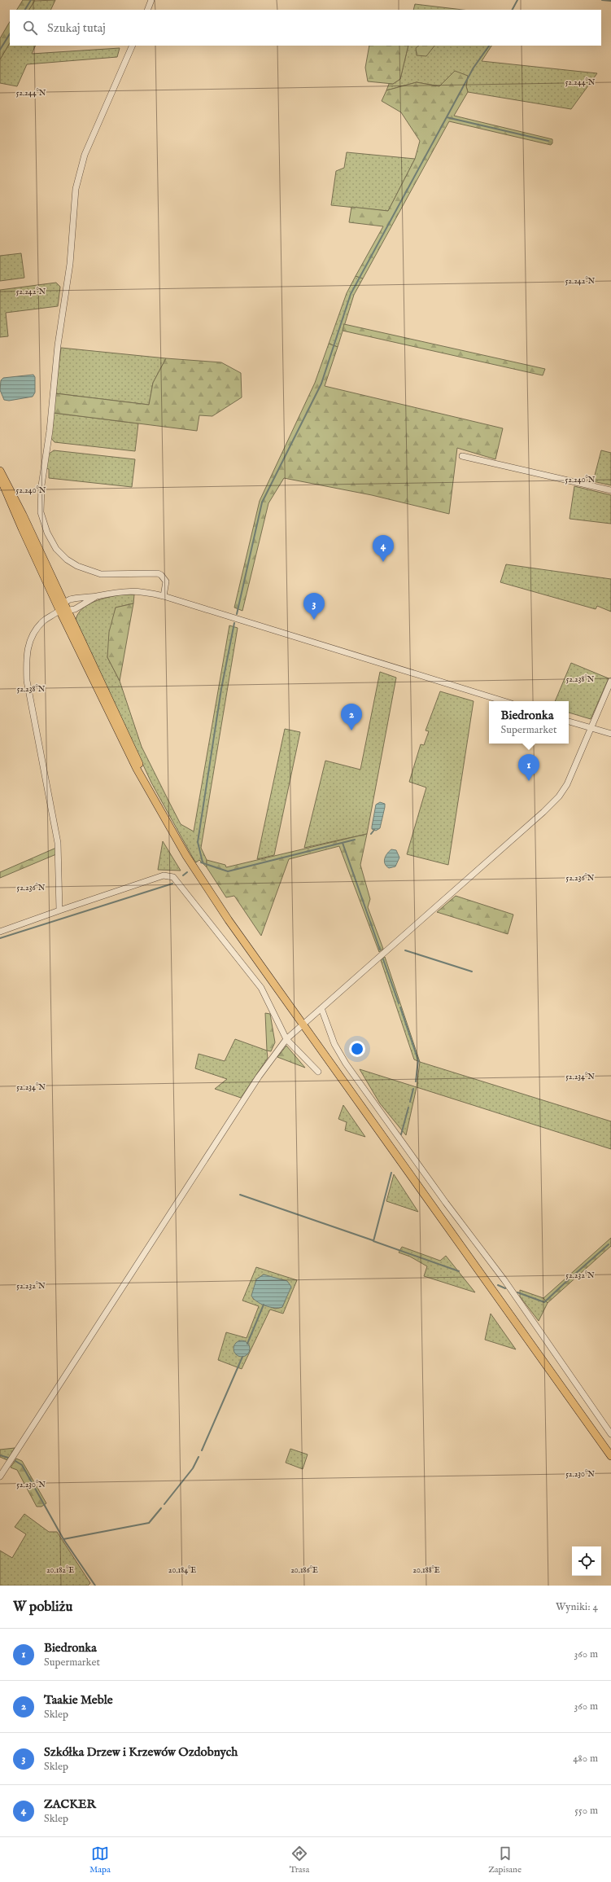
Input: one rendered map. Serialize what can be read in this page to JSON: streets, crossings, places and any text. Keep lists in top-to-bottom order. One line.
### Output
{"page":{"search":"Szukaj tutaj","pins":["4","3","2","1"],"popup":["Biedronka","Supermarket"],"heading":["W pobliżu","Wyniki: 4"],"list":[{"mark":"1","name":"Biedronka","note":"Supermarket","value":"360 m"},{"mark":"2","name":"Taakie Meble","note":"Sklep","value":"360 m"},{"mark":"3","name":"Szkółka Drzew i Krzewów Ozdobnych","note":"Sklep","value":"480 m"},{"mark":"4","name":"ZACKER","note":"Sklep","value":"550 m"}],"nav":["Mapa","Trasa","Zapisane"]},"coordinates":["52.244°N","52.242°N","52.240°N","52.238°N","52.236°N","52.234°N","52.232°N","52.230°N","20.182°E","20.184°E","20.186°E","20.188°E"]}
